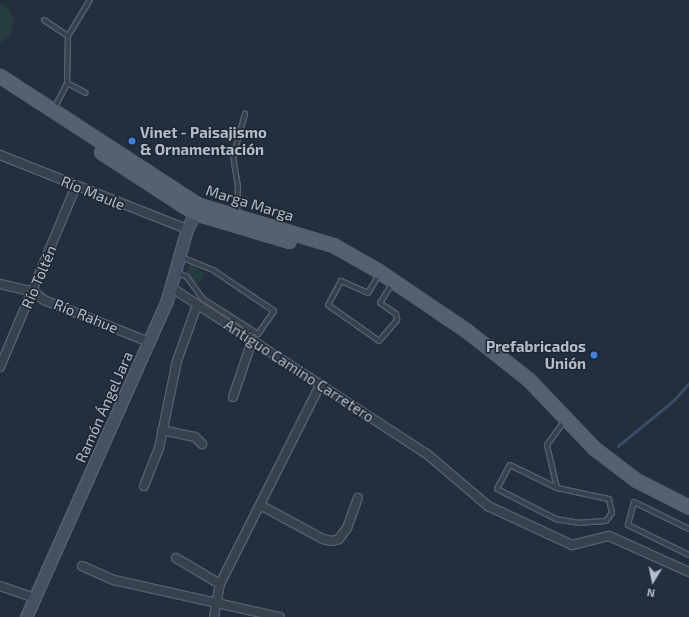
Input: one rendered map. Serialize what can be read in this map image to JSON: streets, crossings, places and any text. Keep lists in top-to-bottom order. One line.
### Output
{"streets":{"main road":["Marga Marga","Ramón Ángel Jara"],"street":["Río Maule","Río Toltén","Río Rahue","Antiguo Camino Carretero"]},"crossings":[["Río Maule","Río Toltén"],["Río Maule","Ramón Ángel Jara"],["Marga Marga","Ramón Ángel Jara"],["Río Toltén","Río Rahue"],["Río Rahue","Ramón Ángel Jara"],["Antiguo Camino Carretero","Ramón Ángel Jara"]],"places":["Vinet - Paisajismo & Ornamentación","Prefabricados Unión"],"north":"bottom"}
